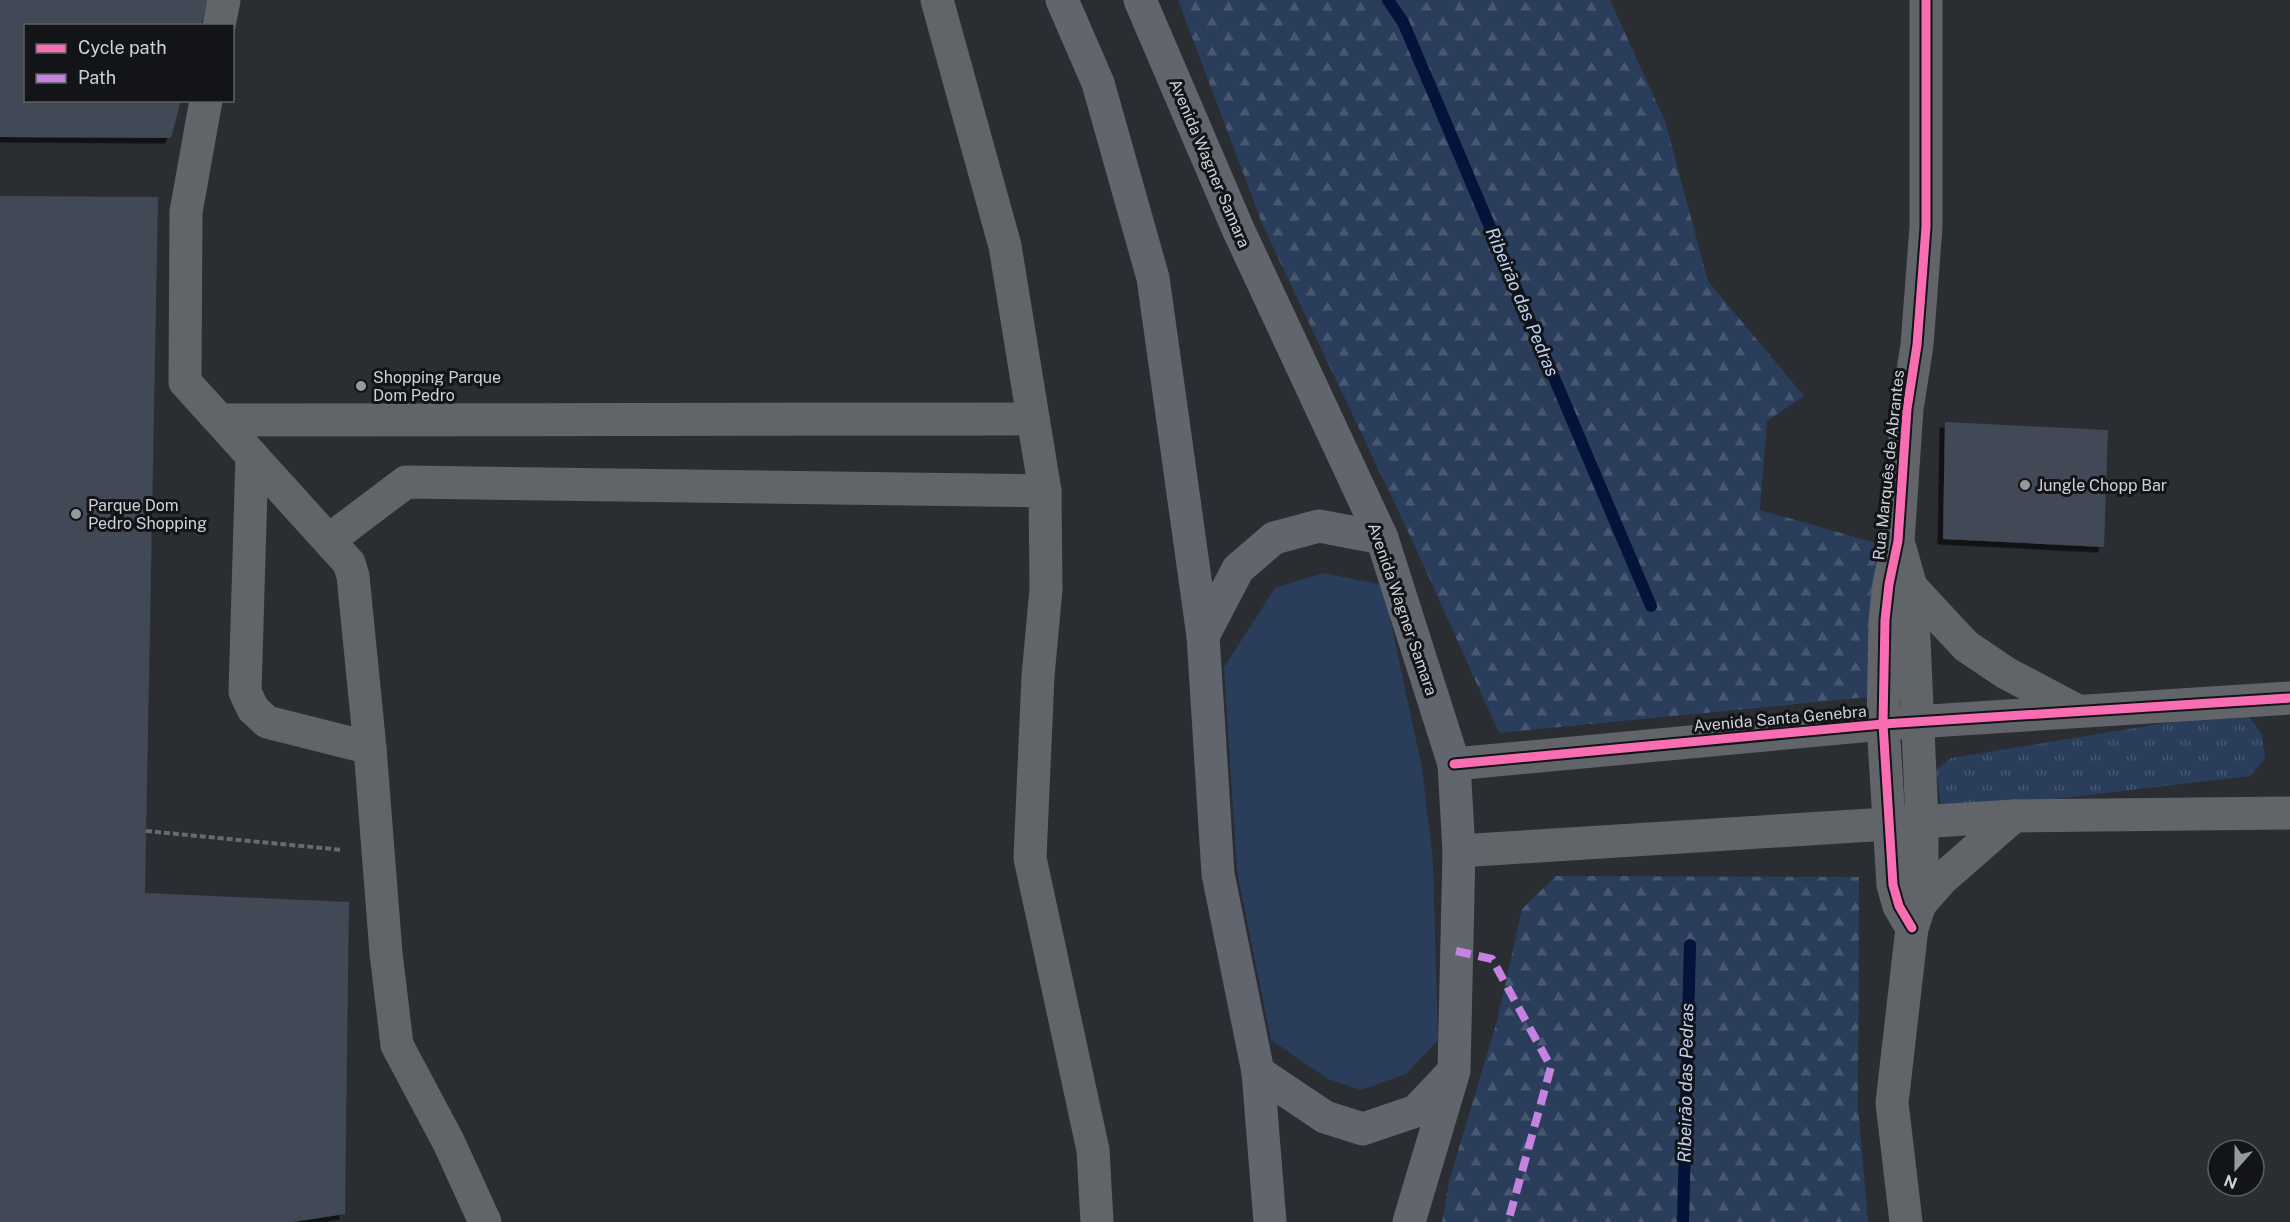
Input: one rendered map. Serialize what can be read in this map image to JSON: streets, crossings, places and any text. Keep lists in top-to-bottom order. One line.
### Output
{"streets":{"main road":["Avenida Wagner Samara"],"street":["Rua Marquês de Abrantes","Avenida Santa Genebra"]},"crossings":[["Avenida Wagner Samara","Avenida Santa Genebra"],["Rua Marquês de Abrantes","Avenida Santa Genebra"]],"water":["Ribeirão das Pedras"],"places":["Shopping Parque Dom Pedro","Jungle Chopp Bar","Parque Dom Pedro Shopping"],"legend":["Cycle path","Path"],"north":"bottom"}
